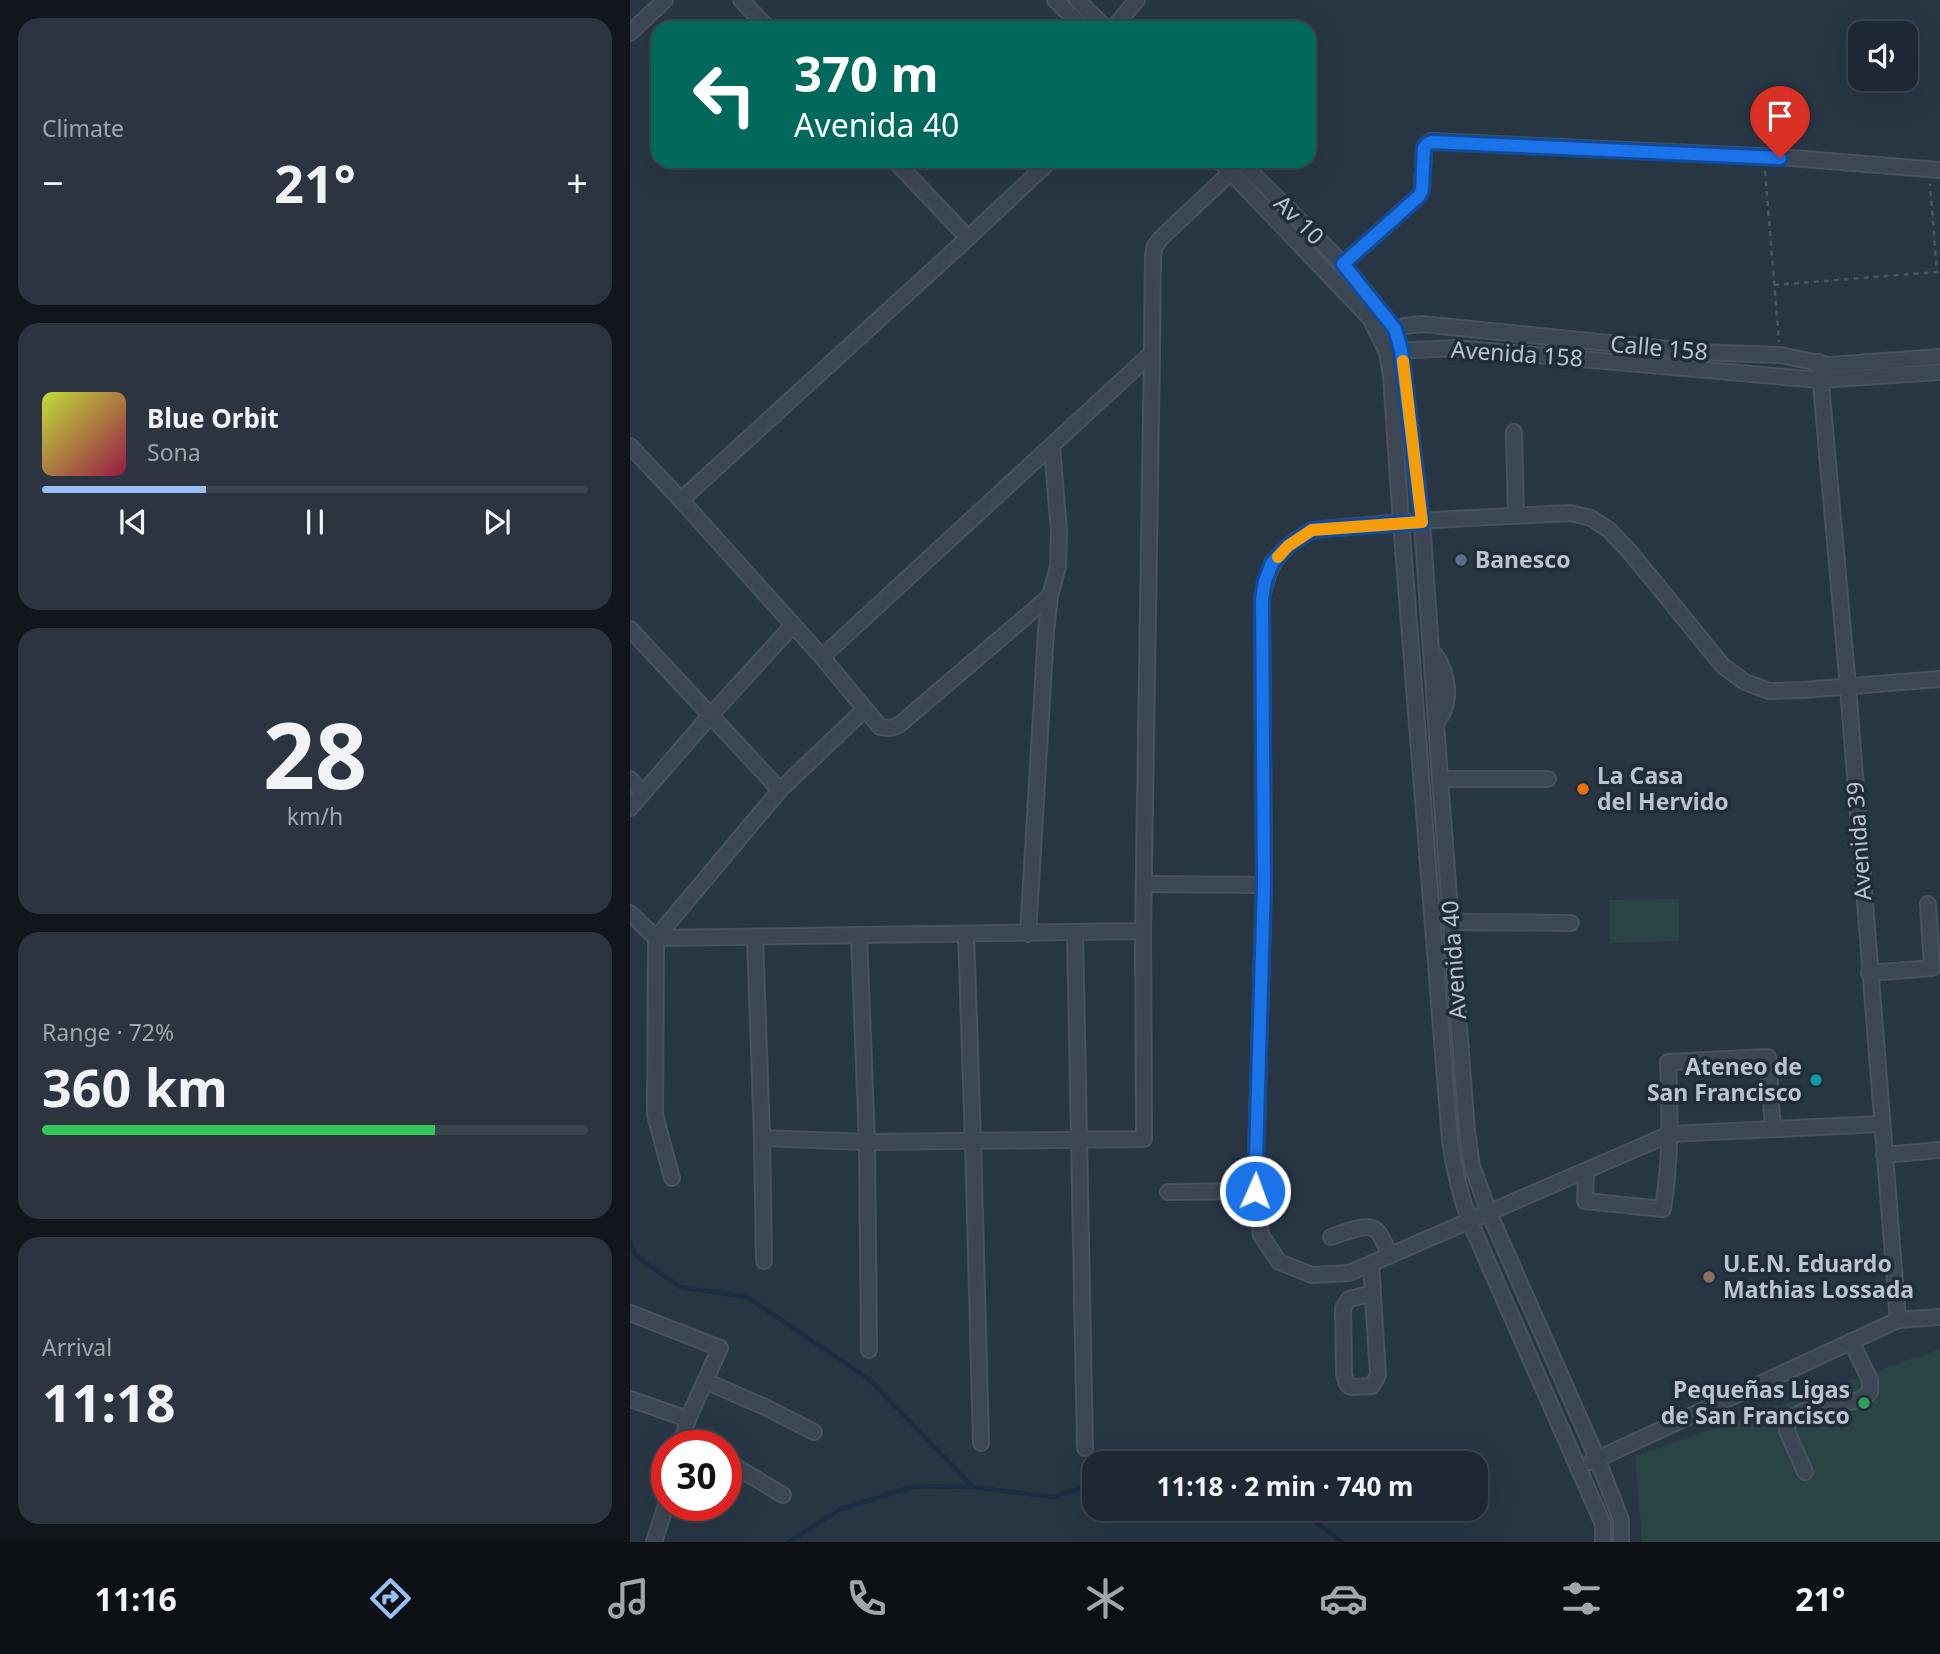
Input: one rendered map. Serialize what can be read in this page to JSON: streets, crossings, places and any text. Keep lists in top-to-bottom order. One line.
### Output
{"streets":{"street":["Av 10","Calle 158","Avenida 158","Avenida 39","Avenida 40"]},"crossings":[["Av 10","Calle 158"],["Av 10","Avenida 158"],["Av 10","Avenida 40"],["Calle 158","Avenida 158"],["Calle 158","Avenida 39"],["Avenida 158","Avenida 39"],["Avenida 158","Avenida 40"]],"places":["Banesco","La Casa del Hervido","Ateneo de San Francisco","U.E.N. Eduardo Mathias Lossada","Pequeñas Ligas de San Francisco"],"page":{"tile":["Climate",["28","km/h"],["Range · 72%","360 km"],["Arrival","11:18"]],"turn":["370 m","Avenida 40"],"heat":["−","21°","+"],"song":["Blue Orbit","Sona"],"limit":"30","trip":"11:18 · 2 min · 740 m","tabs":["11:16","21°"]}}
